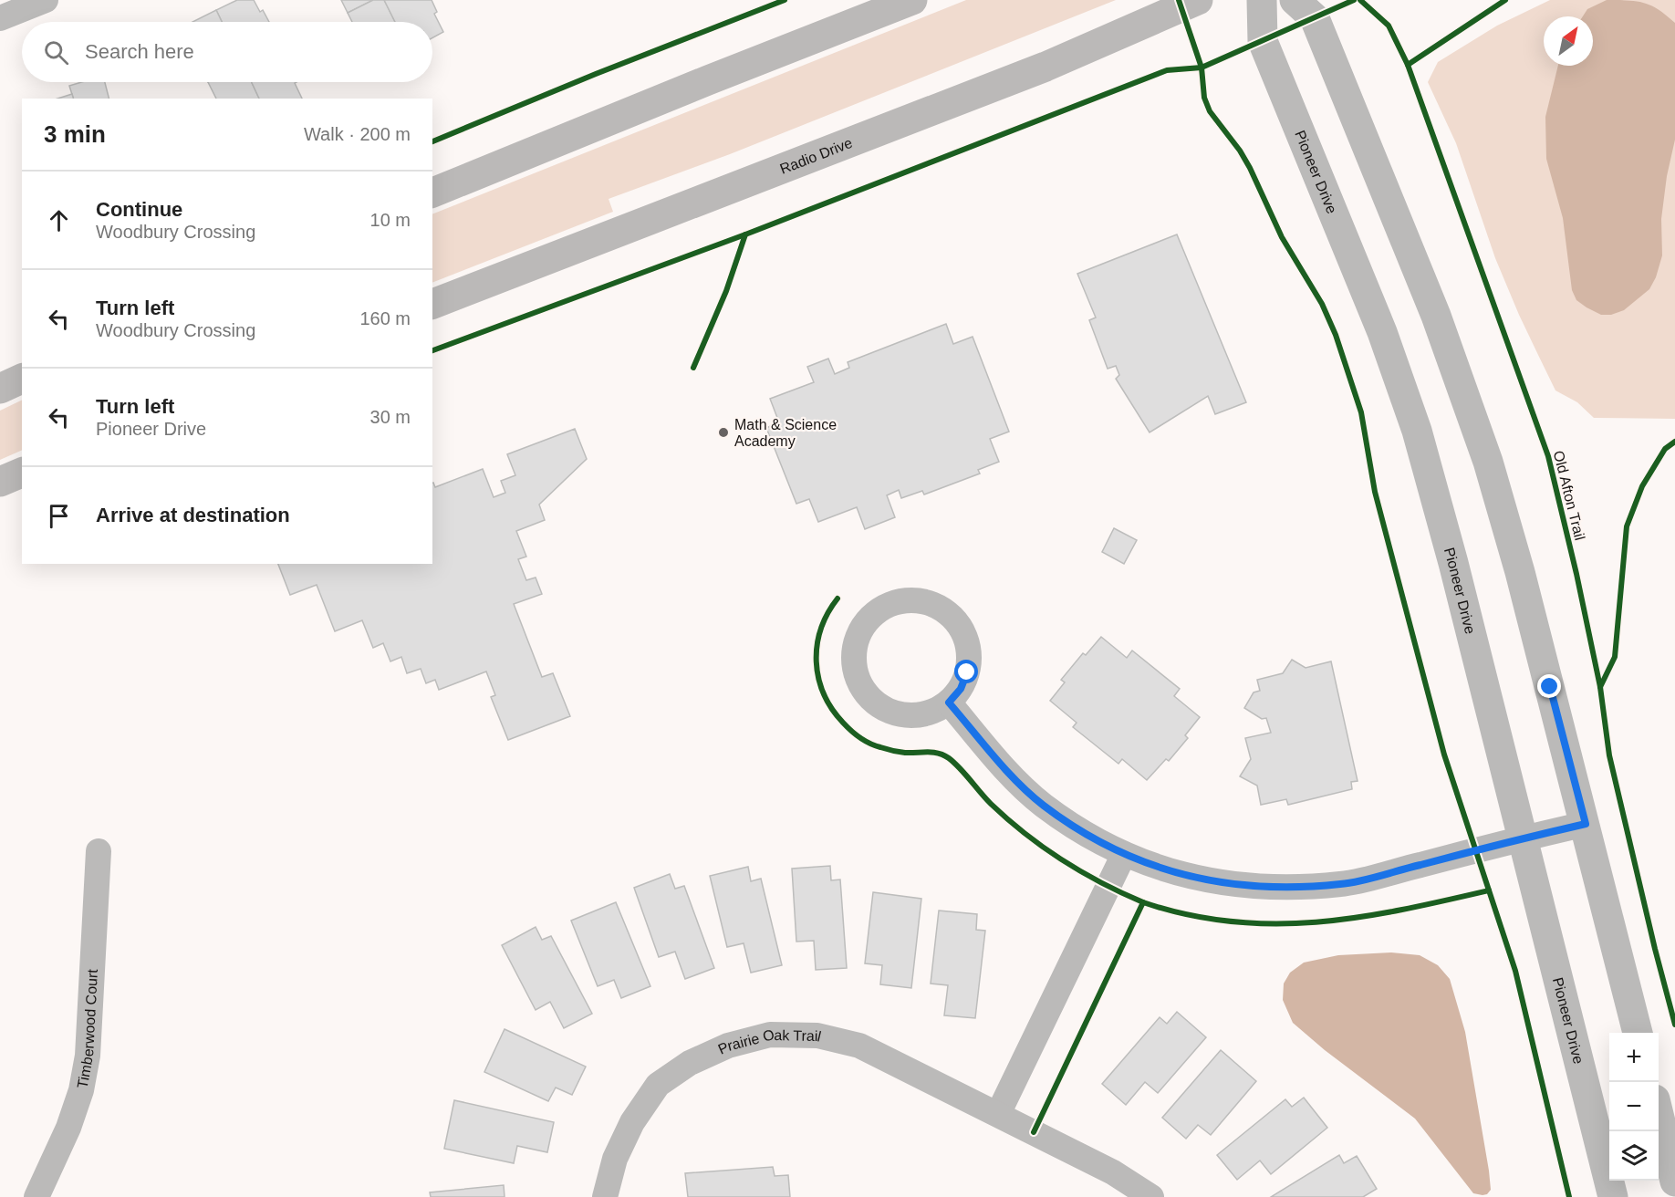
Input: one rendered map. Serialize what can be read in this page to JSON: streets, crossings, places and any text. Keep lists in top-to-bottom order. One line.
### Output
{"streets":{"main road":["Radio Drive"],"street":["Pioneer Drive","Timberwood Court","Prairie Oak Trail"],"cycle path":["Old Afton Trail"]},"places":["Math & Science Academy"],"north":"top right","page":{"search":"Search here","heading":["3 min","Walk · 200 m"],"list":[["Continue","Woodbury Crossing","10 m"],["Turn left","Woodbury Crossing","160 m"],["Turn left","Pioneer Drive","30 m"],"Arrive at destination"],"map_buttons":["+","−"]}}
